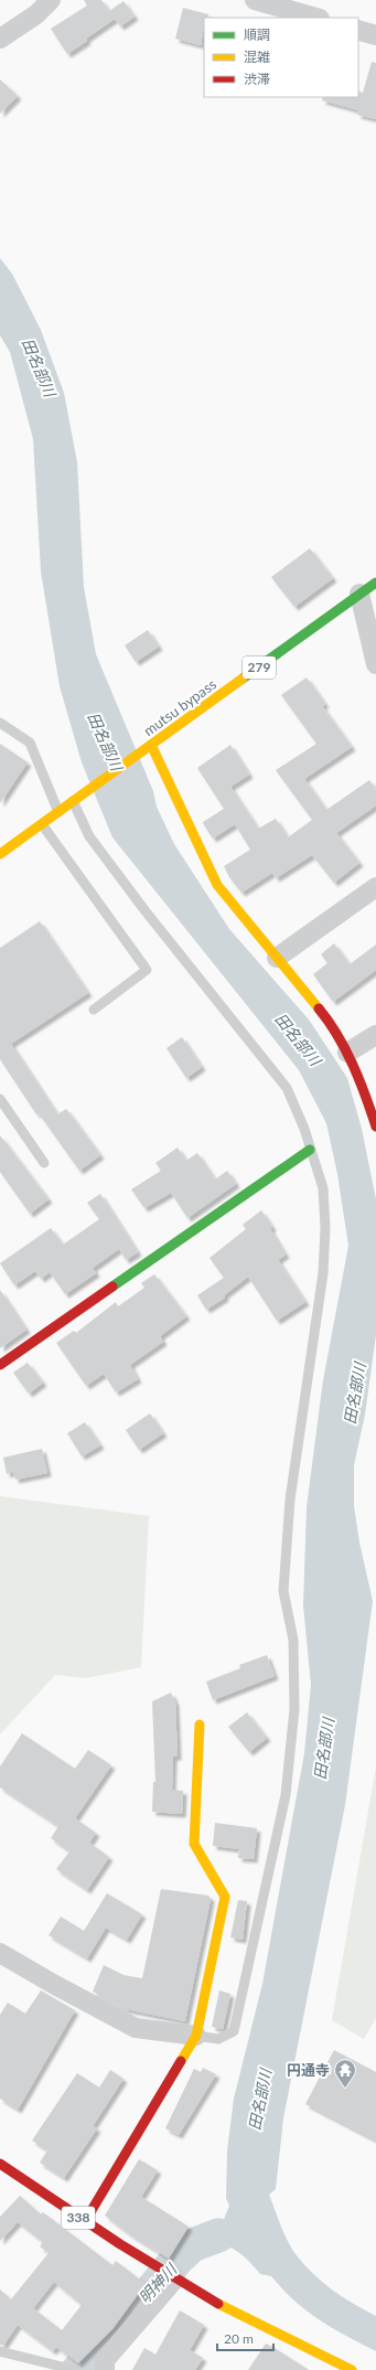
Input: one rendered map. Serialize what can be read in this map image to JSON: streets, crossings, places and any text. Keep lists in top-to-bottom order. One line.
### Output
{"streets":{"main road":["279","mutsu bypass","338"]},"water":["田名部川","明神川"],"places":{"temple":["円通寺"]},"legend":["順調","混雑","渋滞"],"scale_bar":"20 m"}
